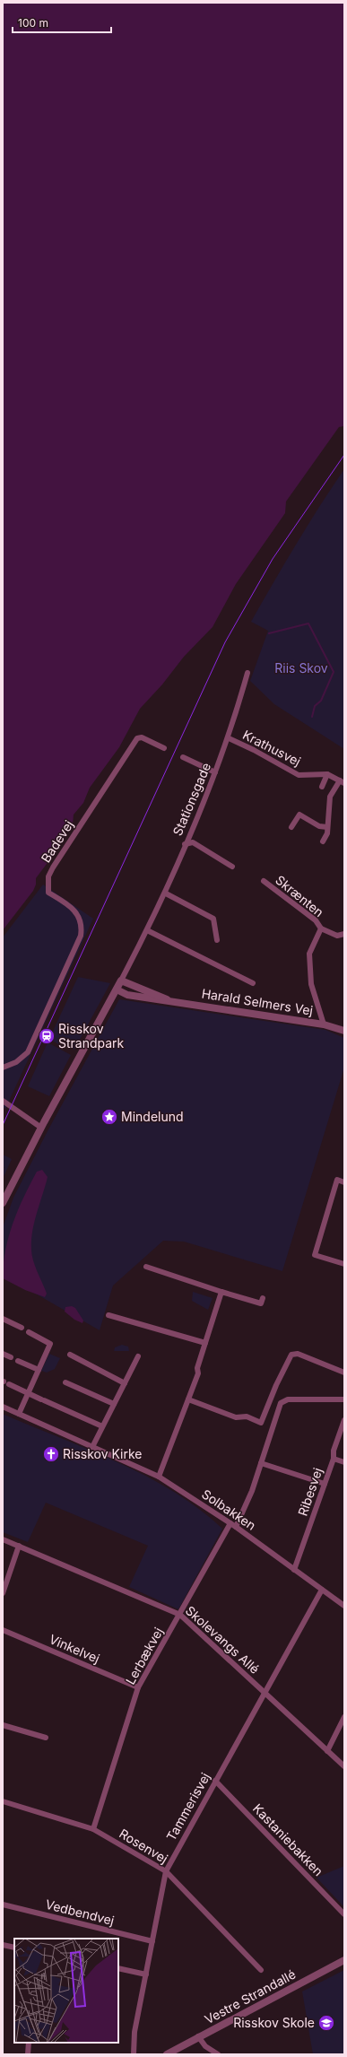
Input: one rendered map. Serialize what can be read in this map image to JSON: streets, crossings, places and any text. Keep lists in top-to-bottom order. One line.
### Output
{"streets":{"street":["Krathusvej","Stationsgade","Badevej","Skrænten","Harald Selmers Vej","Ribesvej","Solbakken","Skolevangs Allé","Vinkelvej","Lerbækvej","Tammerisvej","Kastaniebakken","Rosenvej","Vedbendvej","Vestre Strandallé"]},"crossings":[["Krathusvej","Stationsgade"],["Stationsgade","Harald Selmers Vej"],["Ribesvej","Solbakken"],["Solbakken","Lerbækvej"],["Solbakken","Tammerisvej"],["Skolevangs Allé","Lerbækvej"],["Skolevangs Allé","Tammerisvej"],["Vinkelvej","Lerbækvej"],["Lerbækvej","Rosenvej"],["Tammerisvej","Kastaniebakken"],["Tammerisvej","Rosenvej"],["Tammerisvej","Vedbendvej"]],"parks":["Riis Skov"],"places":{"station":["Risskov Strandpark"],"place":["Mindelund"],"church":["Risskov Kirke"],"school or university":["Risskov Skole"]},"scale_bar":"100 m"}
